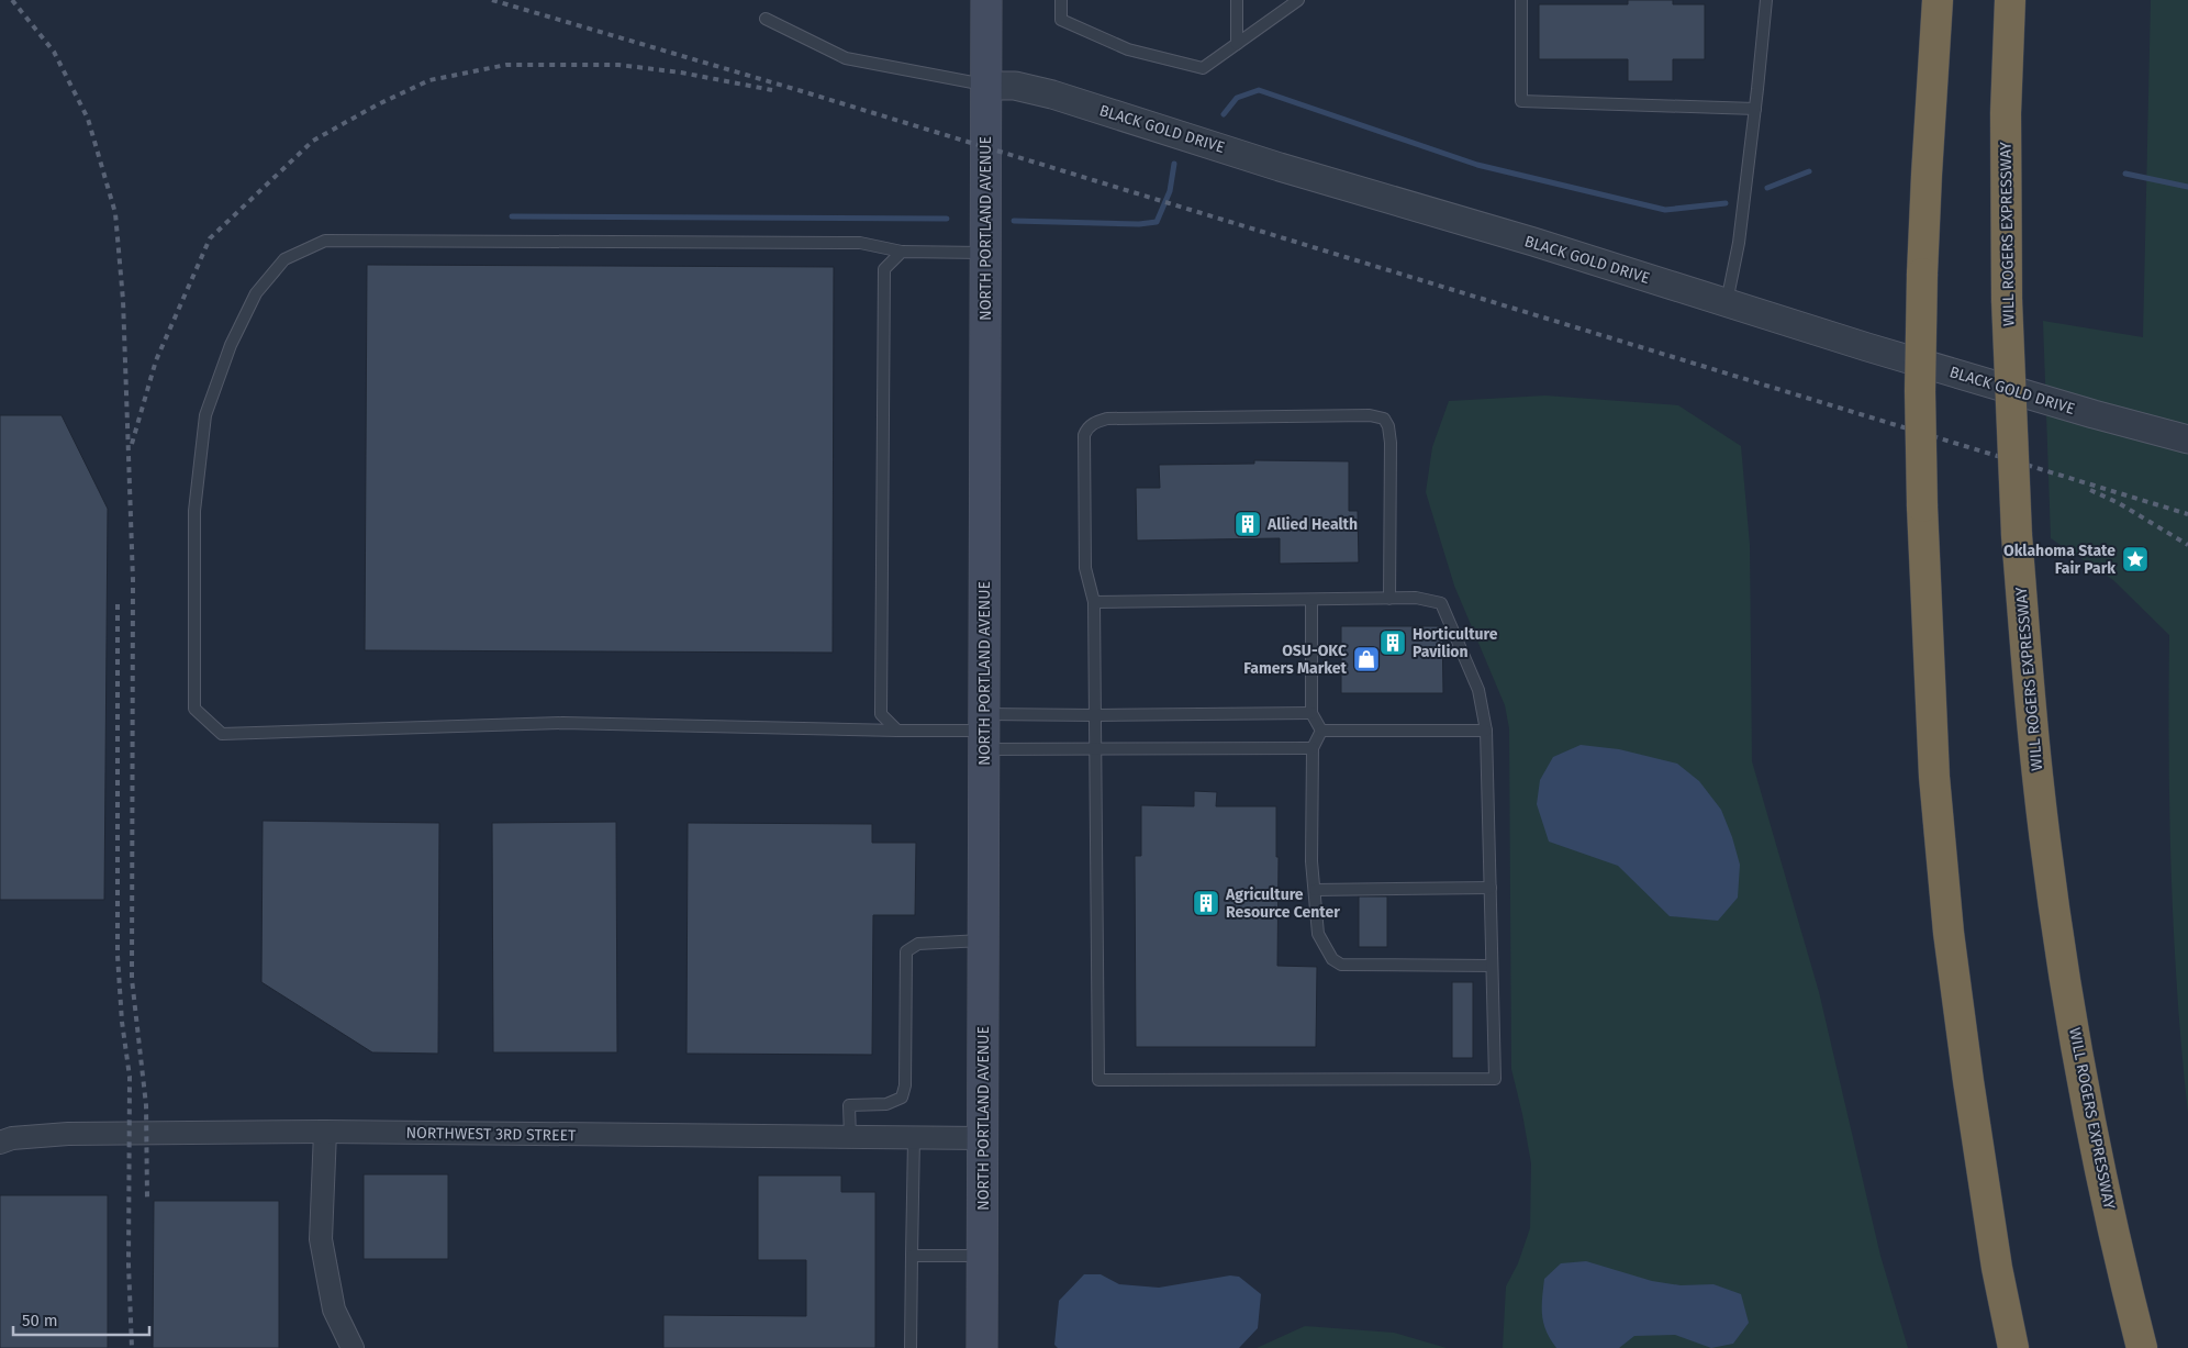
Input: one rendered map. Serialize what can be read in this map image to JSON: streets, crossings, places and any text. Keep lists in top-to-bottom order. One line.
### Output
{"streets":{"highway":["WILL ROGERS EXPRESSWAY"],"main road":["NORTH PORTLAND AVENUE"],"street":["BLACK GOLD DRIVE","NORTHWEST 3RD STREET"]},"crossings":[["BLACK GOLD DRIVE","NORTH PORTLAND AVENUE"],["NORTH PORTLAND AVENUE","NORTHWEST 3RD STREET"]],"places":{"building":["Allied Health","Horticulture Pavilion","Agriculture Resource Center"],"place":["Oklahoma State Fair Park"],"shop":["OSU-OKC Famers Market"]},"scale_bar":"50 m"}
